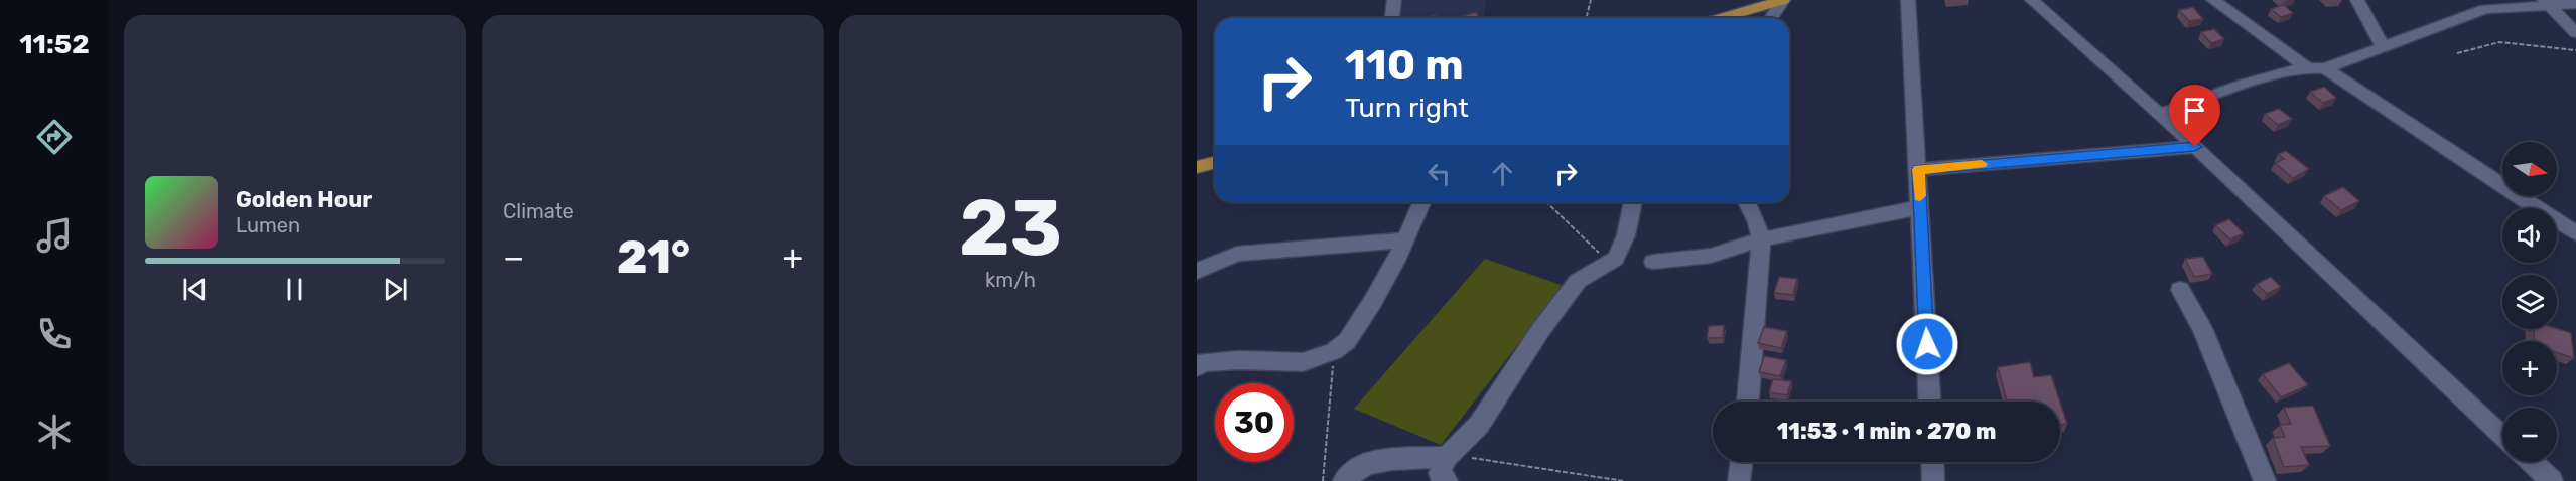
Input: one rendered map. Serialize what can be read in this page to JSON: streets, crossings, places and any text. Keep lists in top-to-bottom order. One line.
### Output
{"north":"right","page":{"tabs":"11:52","tile":["Climate",["23","km/h"]],"turn":["110 m","Turn right"],"map_buttons":["+","−"],"song":["Golden Hour","Lumen"],"heat":["−","21°","+"],"limit":"30","trip":"11:53 · 1 min · 270 m"}}
